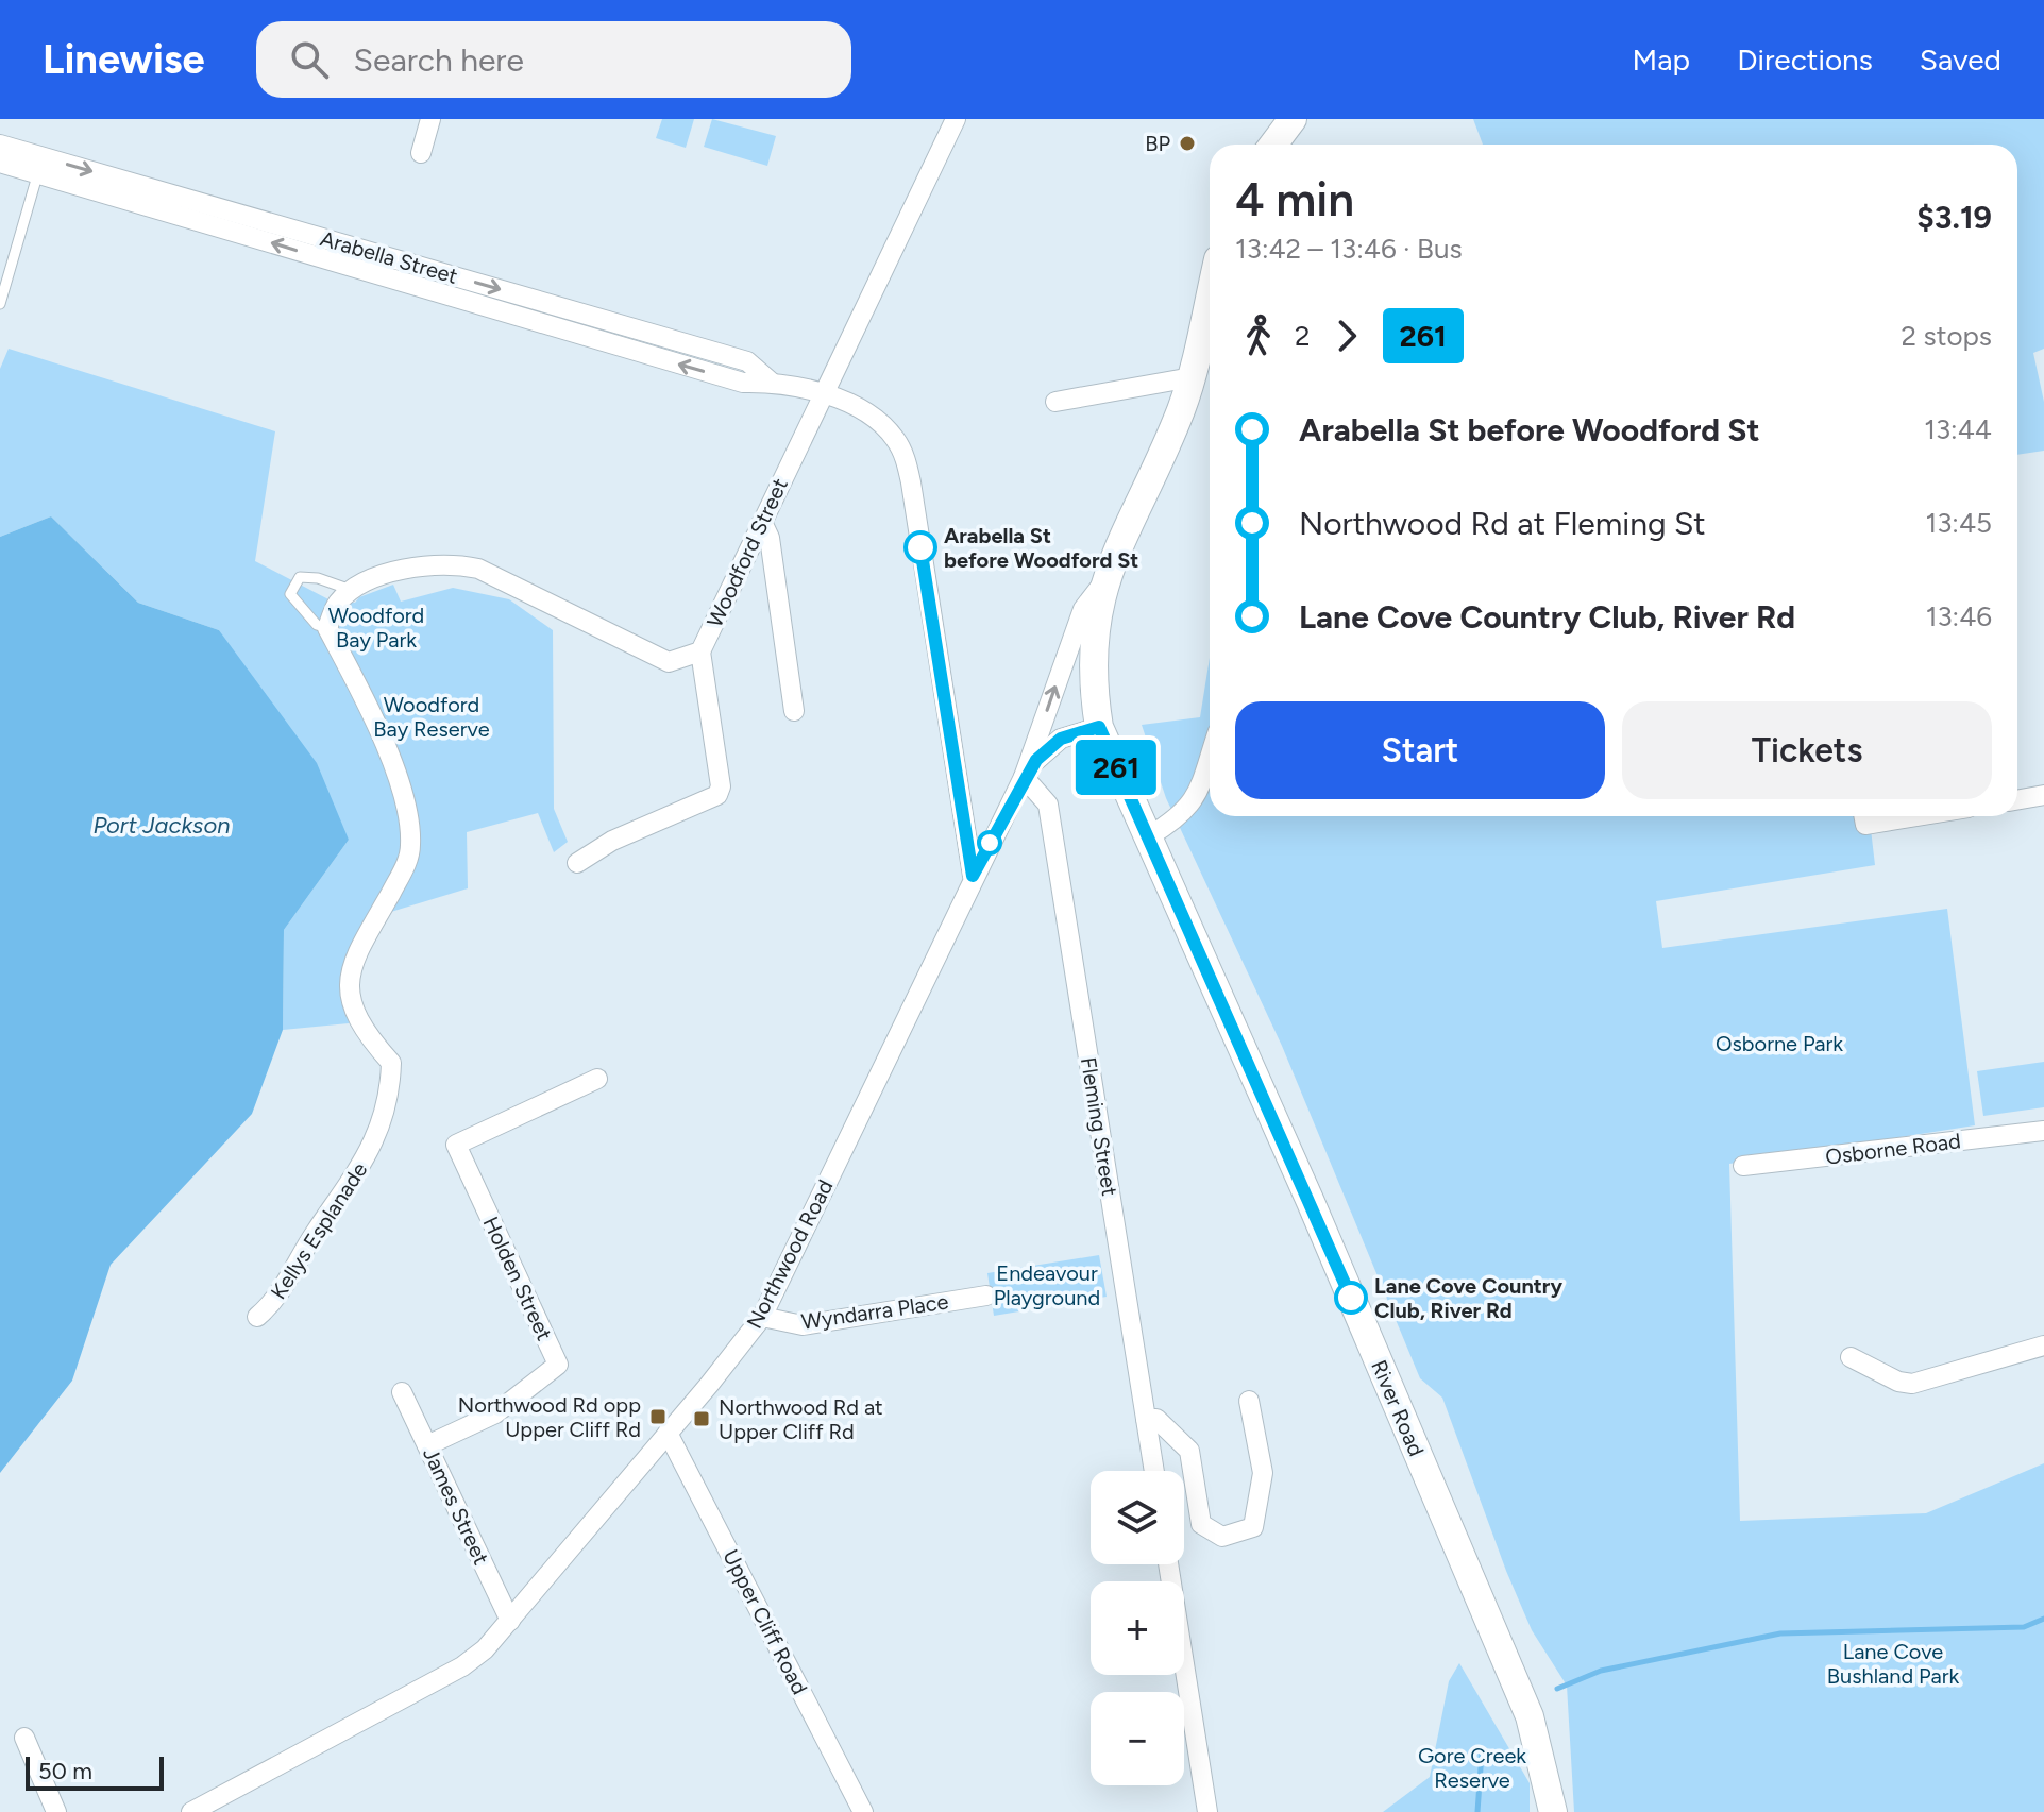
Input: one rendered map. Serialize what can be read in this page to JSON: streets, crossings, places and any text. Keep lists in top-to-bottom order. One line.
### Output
{"streets":{"main road":["Northwood Road","River Road"],"street":["Arabella Street","Woodford Street","Fleming Street","Osborne Road","Kellys Esplanade","Holden Street","Wyndarra Place","James Street","Upper Cliff Road"]},"crossings":[["Arabella Street","Woodford Street"],["Arabella Street","Northwood Road"],["Woodford Street","Kellys Esplanade"],["Fleming Street","Northwood Road"],["Northwood Road","Wyndarra Place"],["Northwood Road","River Road"],["Northwood Road","James Street"],["Northwood Road","Upper Cliff Road"],["Holden Street","James Street"]],"water":["Port Jackson"],"parks":["Woodford Bay Park","Woodford Bay Reserve","Osborne Park","Endeavour Playground","Lane Cove Bushland Park","Gore Creek Reserve"],"places":{"other":["BP","Arabella St before Woodford St","Lane Cove Country Club, River Rd"],"transit":["Northwood Rd opp Upper Cliff Rd","Northwood Rd at Upper Cliff Rd"]},"lines":["bus line 261"],"scale_bar":"50 m","page":{"header":"Linewise","search":"Search here","nav":["Map","Directions","Saved"],"on_map":"261","heading":["4 min","13:42 – 13:46 · Bus","$3.19"],"legs":["2","261","2 stops"],"list":[{"name":"Arabella St before Woodford St","value":"13:44"},{"name":"Northwood Rd at Fleming St","value":"13:45"},{"name":"Lane Cove Country Club, River Rd","value":"13:46"}],"buttons":["Start","Tickets"],"map_buttons":["+","−"],"scale":"50 m"}}
